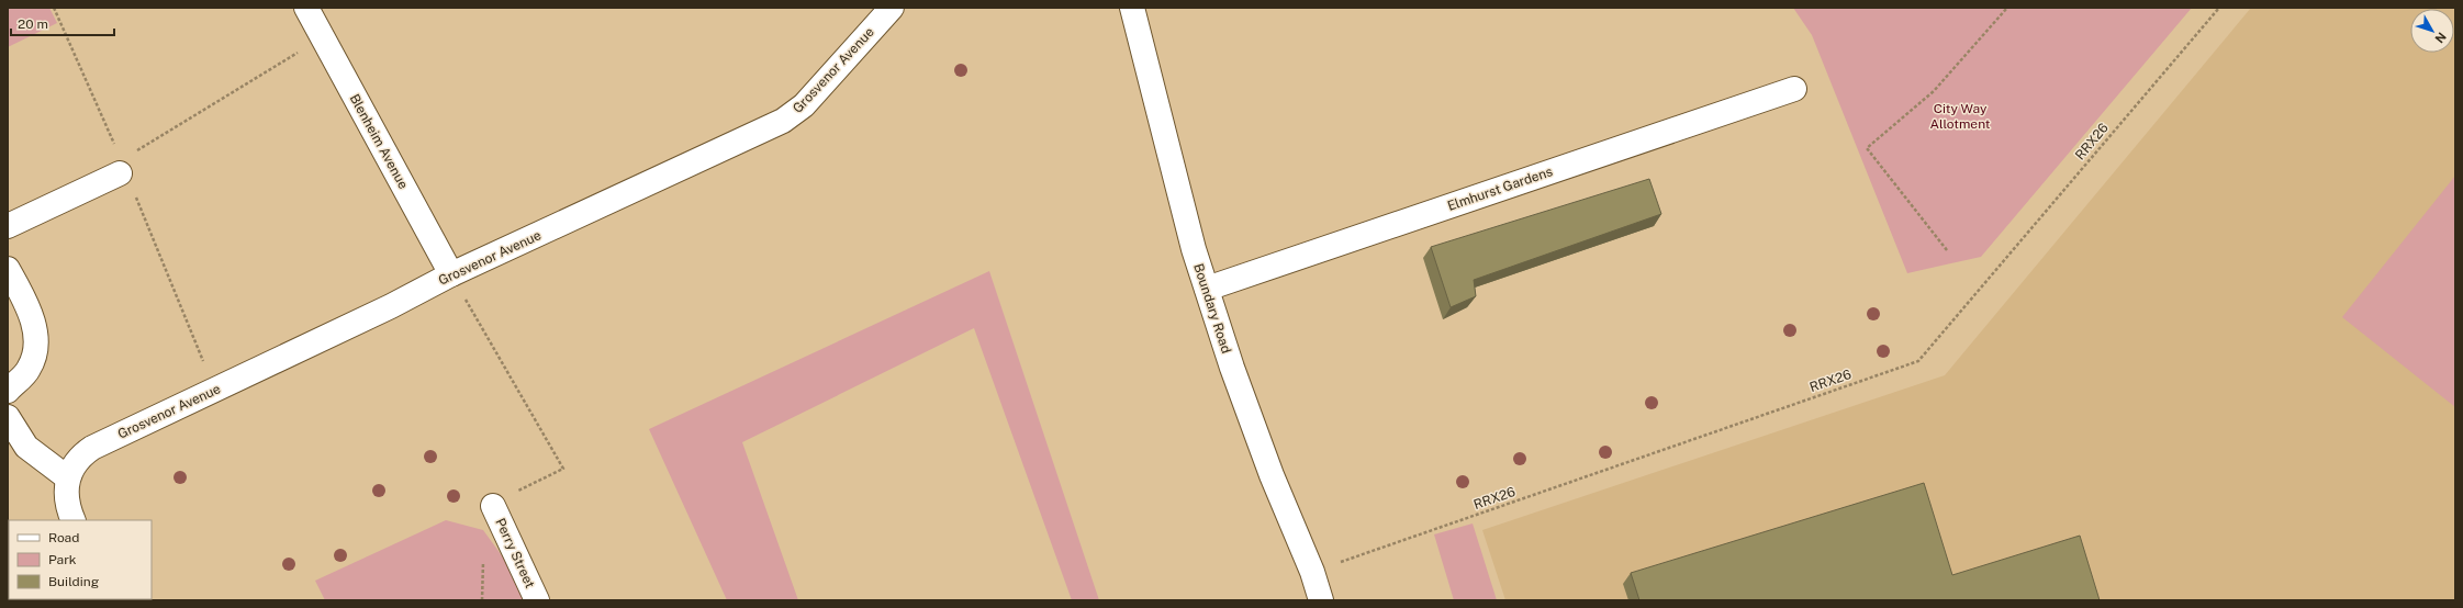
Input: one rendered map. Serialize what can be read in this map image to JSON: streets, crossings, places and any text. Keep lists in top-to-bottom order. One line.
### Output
{"streets":{"street":["Grosvenor Avenue","Blenheim Avenue","Elmhurst Gardens","Boundary Road","Perry Street"],"path":["RRX26"]},"crossings":[["Grosvenor Avenue","Blenheim Avenue"],["RRX26","Boundary Road"],["Elmhurst Gardens","Boundary Road"]],"parks":["City Way Allotment"],"legend":["Road","Park","Building"],"scale_bar":"20 m","north":"bottom right"}
